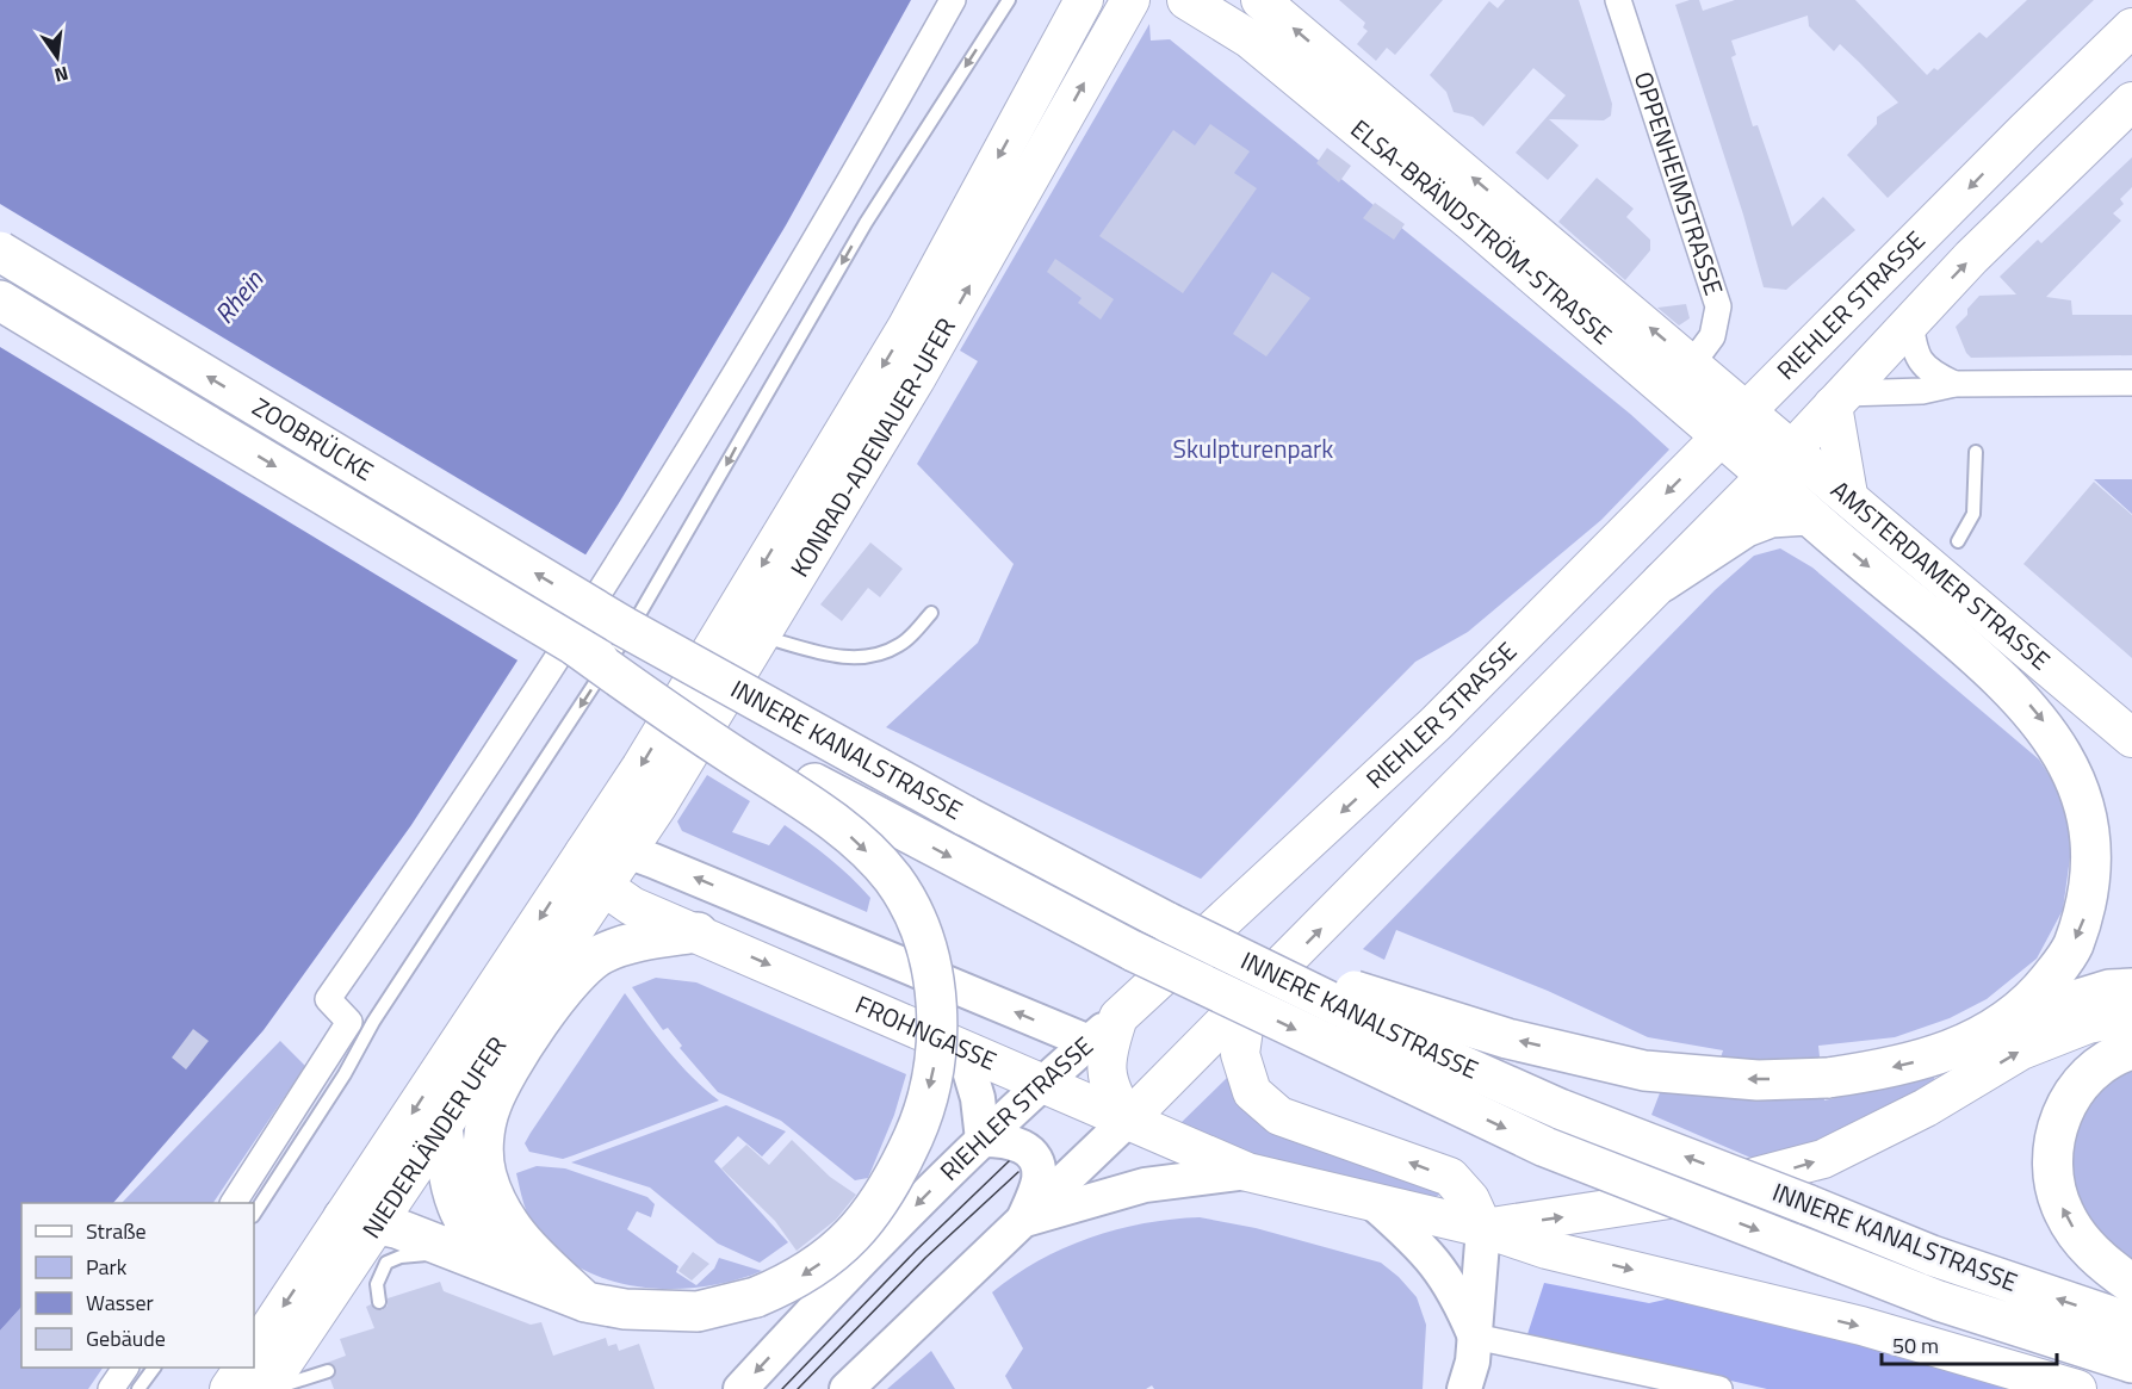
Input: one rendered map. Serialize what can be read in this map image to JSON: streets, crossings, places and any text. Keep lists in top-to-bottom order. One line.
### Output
{"streets":{"highway":["ZOOBRÜCKE","INNERE KANALSTRASSE"],"main road":["ELSA-BRÄNDSTRÖM-STRASSE","RIEHLER STRASSE","KONRAD-ADENAUER-UFER","AMSTERDAMER STRASSE","FROHNGASSE","NIEDERLÄNDER UFER"],"street":["OPPENHEIMSTRASSE"]},"crossings":[["OPPENHEIMSTRASSE","ELSA-BRÄNDSTRÖM-STRASSE"],["ELSA-BRÄNDSTRÖM-STRASSE","RIEHLER STRASSE"],["ELSA-BRÄNDSTRÖM-STRASSE","AMSTERDAMER STRASSE"],["RIEHLER STRASSE","AMSTERDAMER STRASSE"],["RIEHLER STRASSE","FROHNGASSE"],["ZOOBRÜCKE","INNERE KANALSTRASSE"],["KONRAD-ADENAUER-UFER","FROHNGASSE"],["KONRAD-ADENAUER-UFER","NIEDERLÄNDER UFER"],["FROHNGASSE","NIEDERLÄNDER UFER"]],"water":["Rhein"],"parks":["Skulpturenpark"],"legend":["Straße","Park","Wasser","Gebäude"],"scale_bar":"50 m","north":"bottom"}
